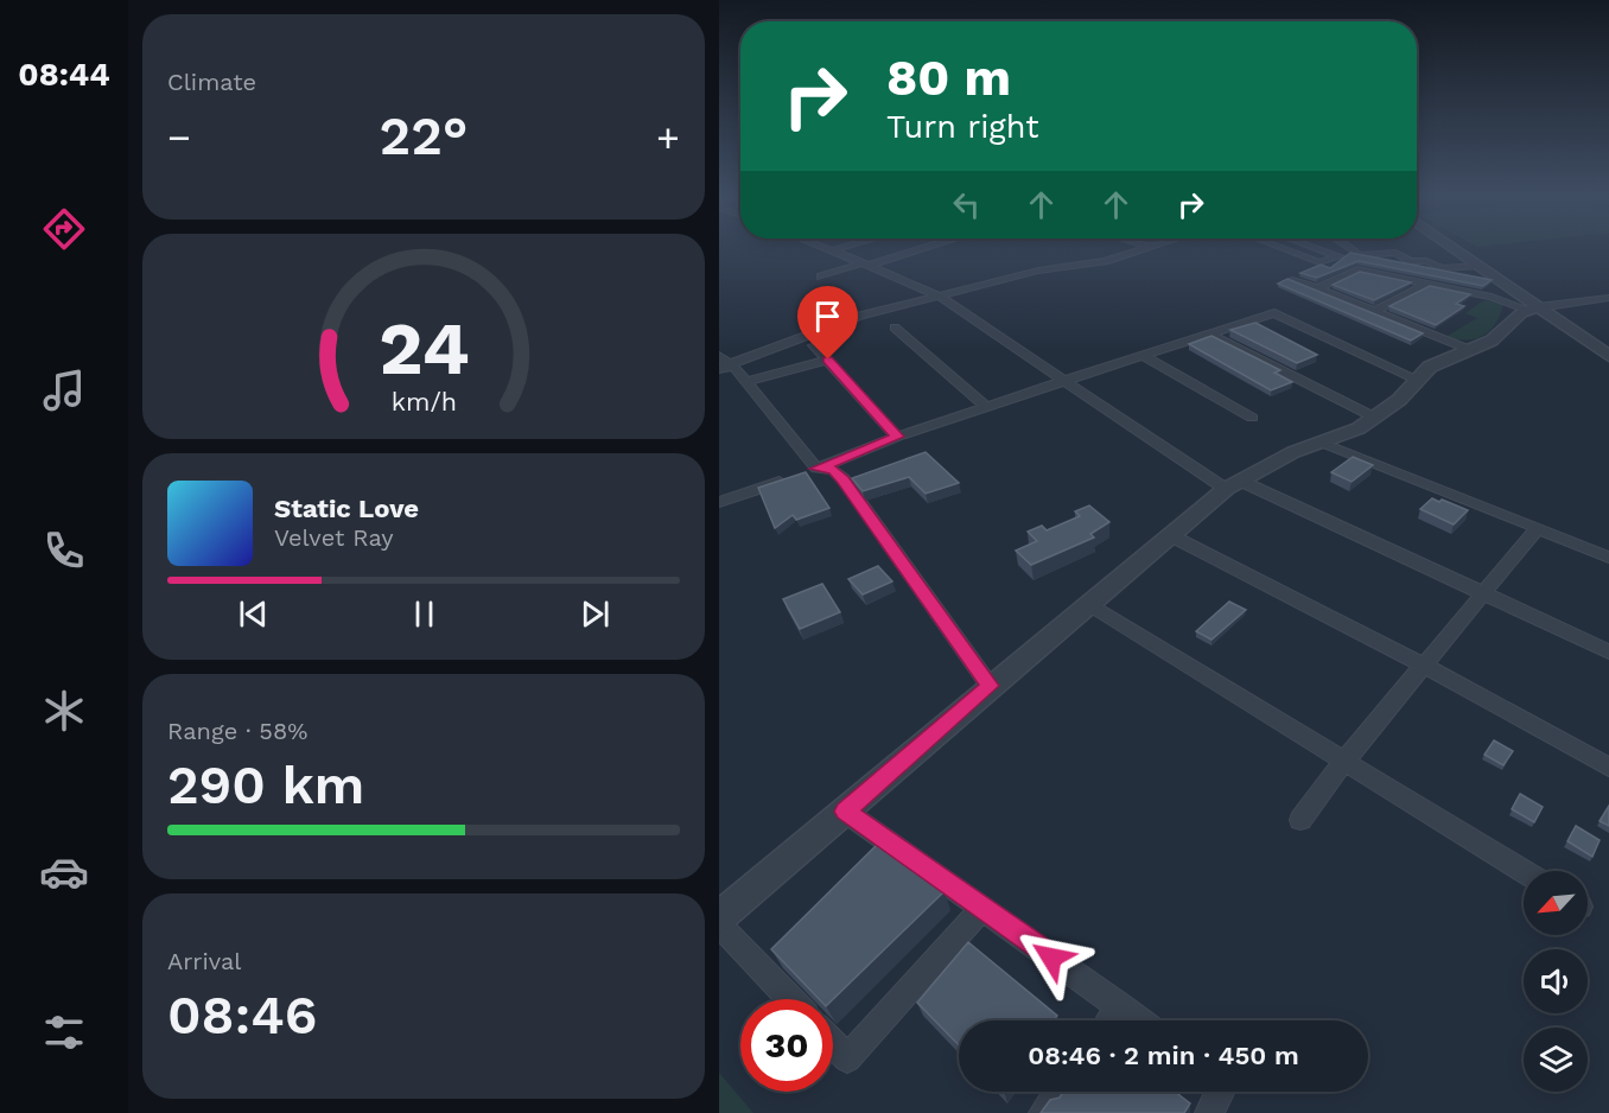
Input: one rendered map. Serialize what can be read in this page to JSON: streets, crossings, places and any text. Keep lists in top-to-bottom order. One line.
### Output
{"north":"bottom left","page":{"tabs":"08:44","tile":["Climate",["Range · 58%","290 km"],["Arrival","08:46"]],"turn":["80 m","Turn right"],"heat":["−","22°","+"],"song":["Static Love","Velvet Ray"],"limit":"30","trip":"08:46 · 2 min · 450 m","gauge":["24","km/h"]}}
